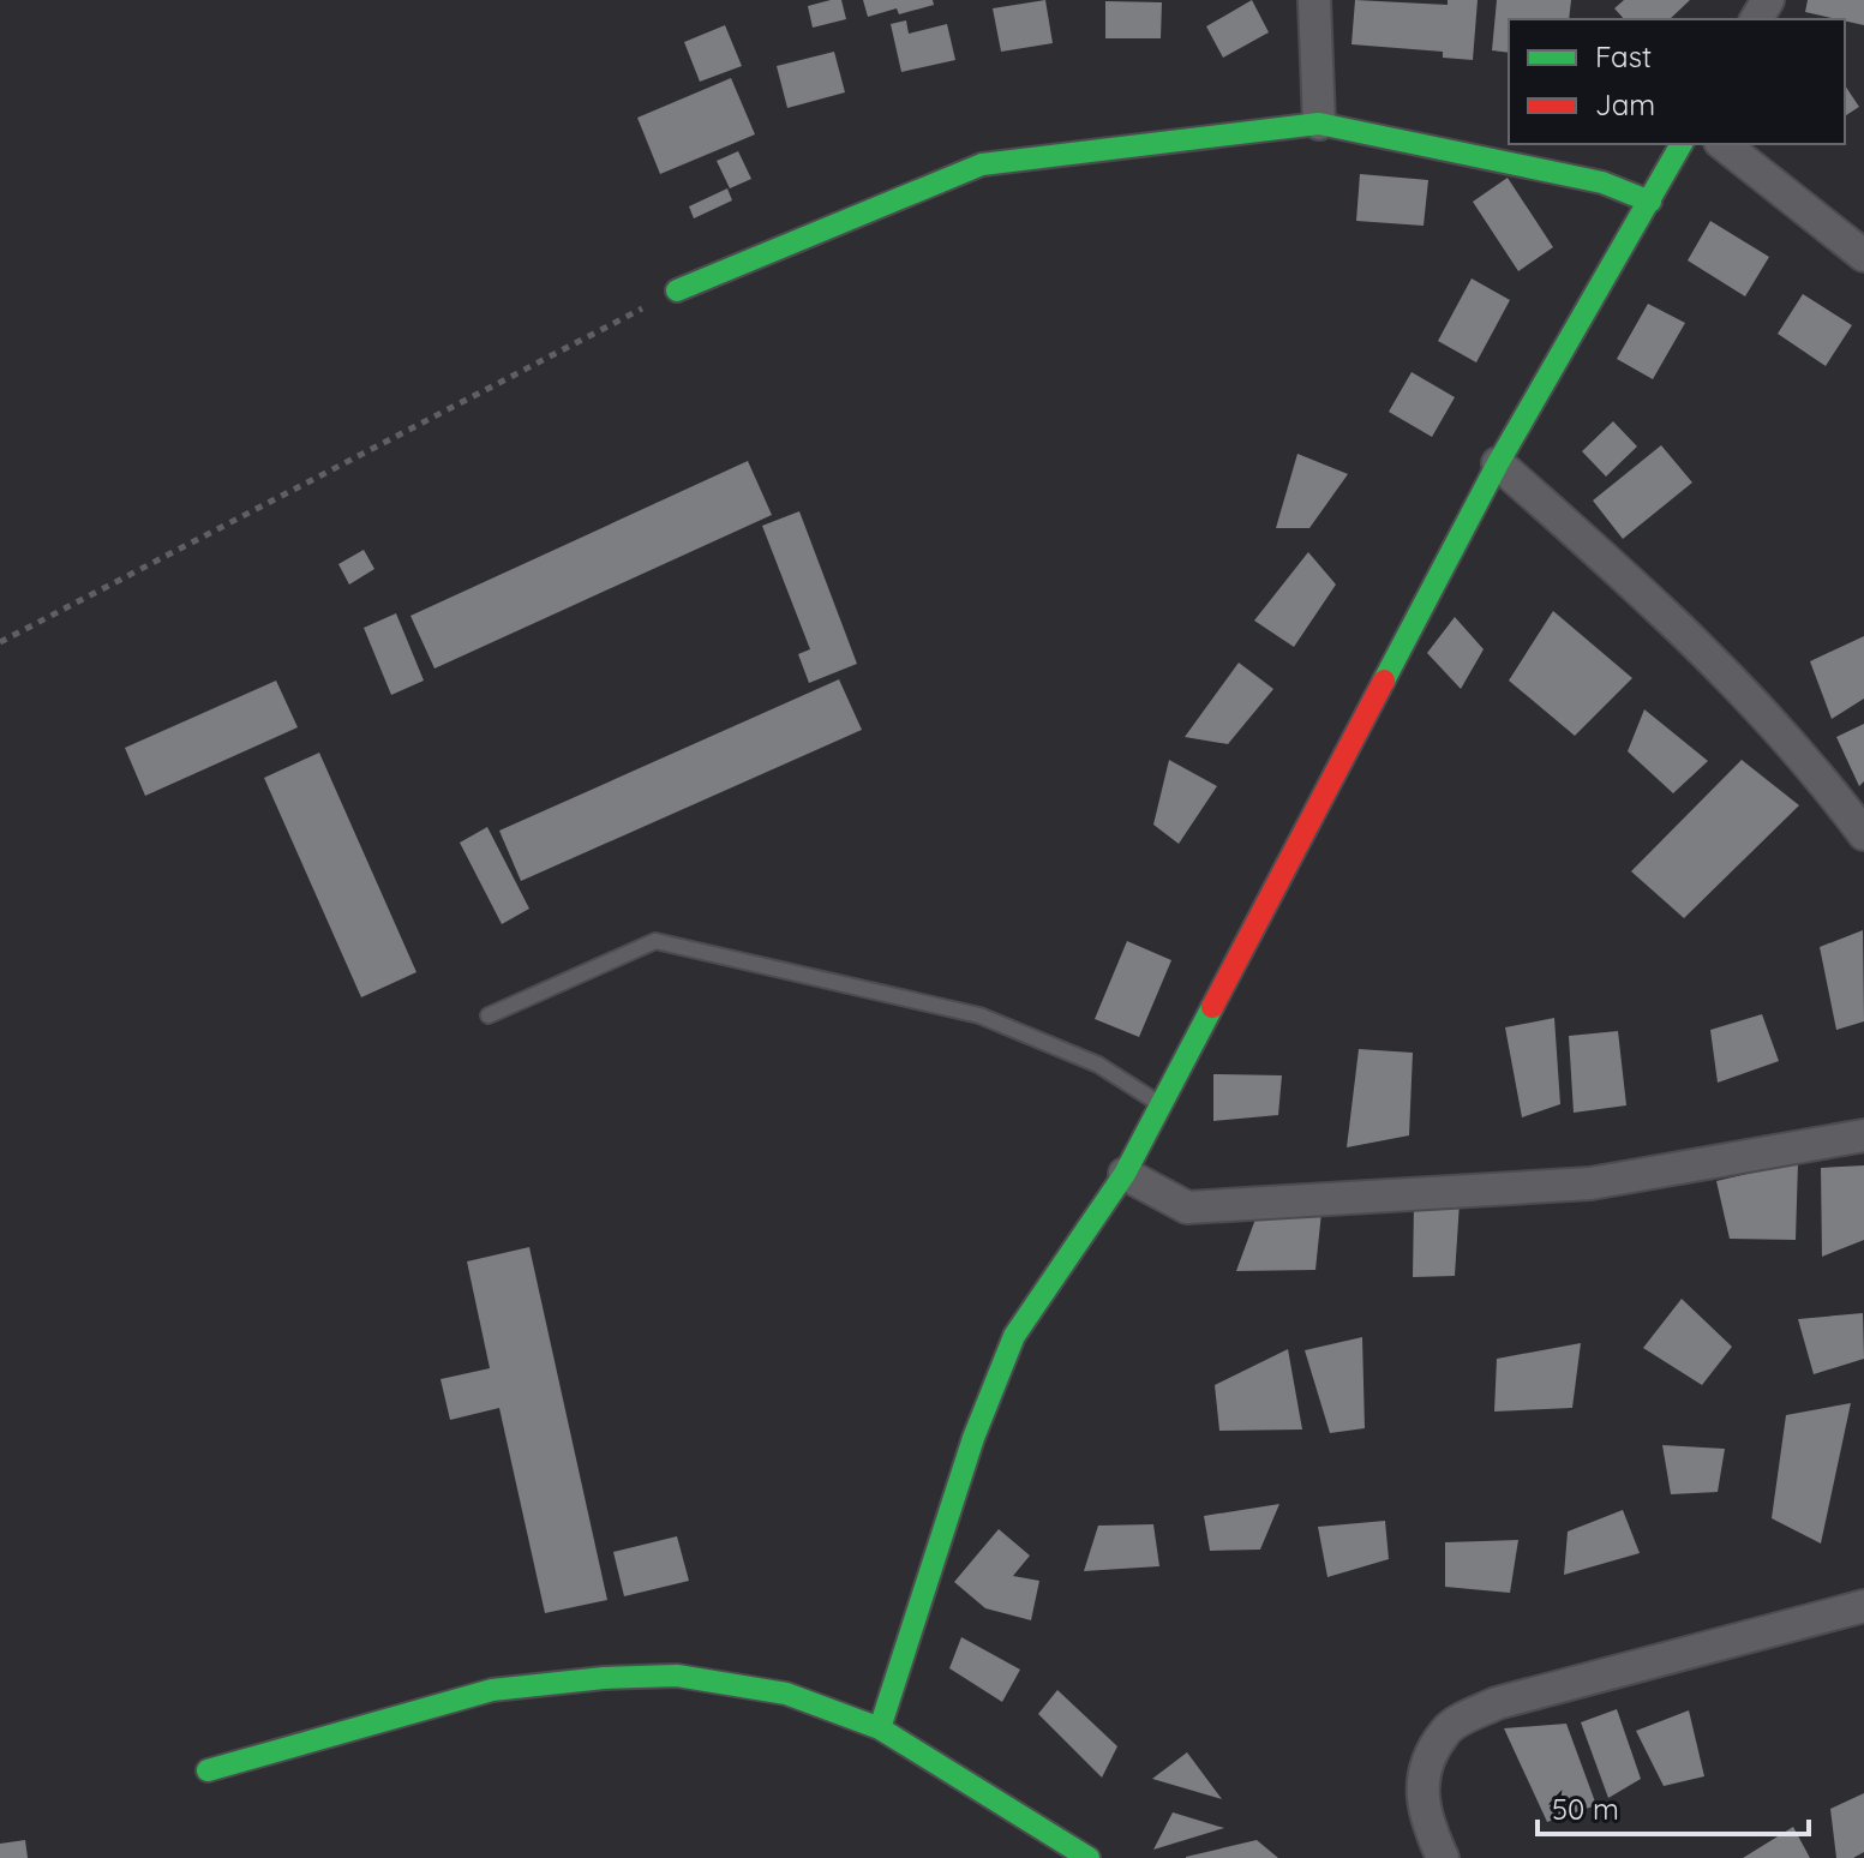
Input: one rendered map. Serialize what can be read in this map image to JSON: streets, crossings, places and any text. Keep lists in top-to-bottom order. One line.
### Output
{"legend":["Fast","Jam"],"scale_bar":"50 m"}
